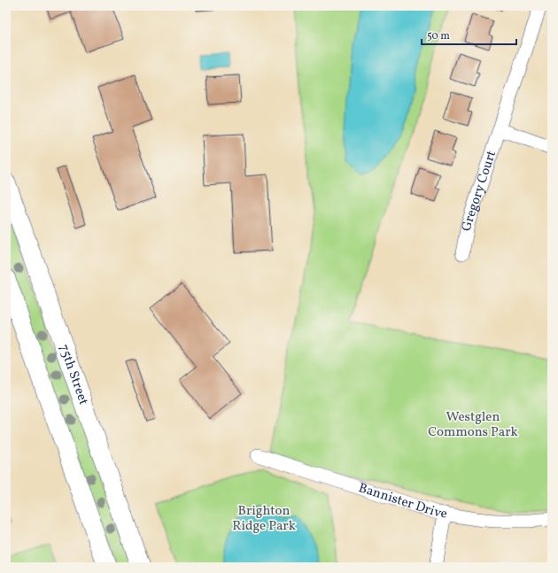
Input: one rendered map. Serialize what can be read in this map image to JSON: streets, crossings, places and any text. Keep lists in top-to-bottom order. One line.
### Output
{"streets":{"main road":["75th Street"],"street":["Gregory Court","Bannister Drive"]},"parks":["Westglen Commons Park","Brighton Ridge Park"],"scale_bar":"50 m"}
